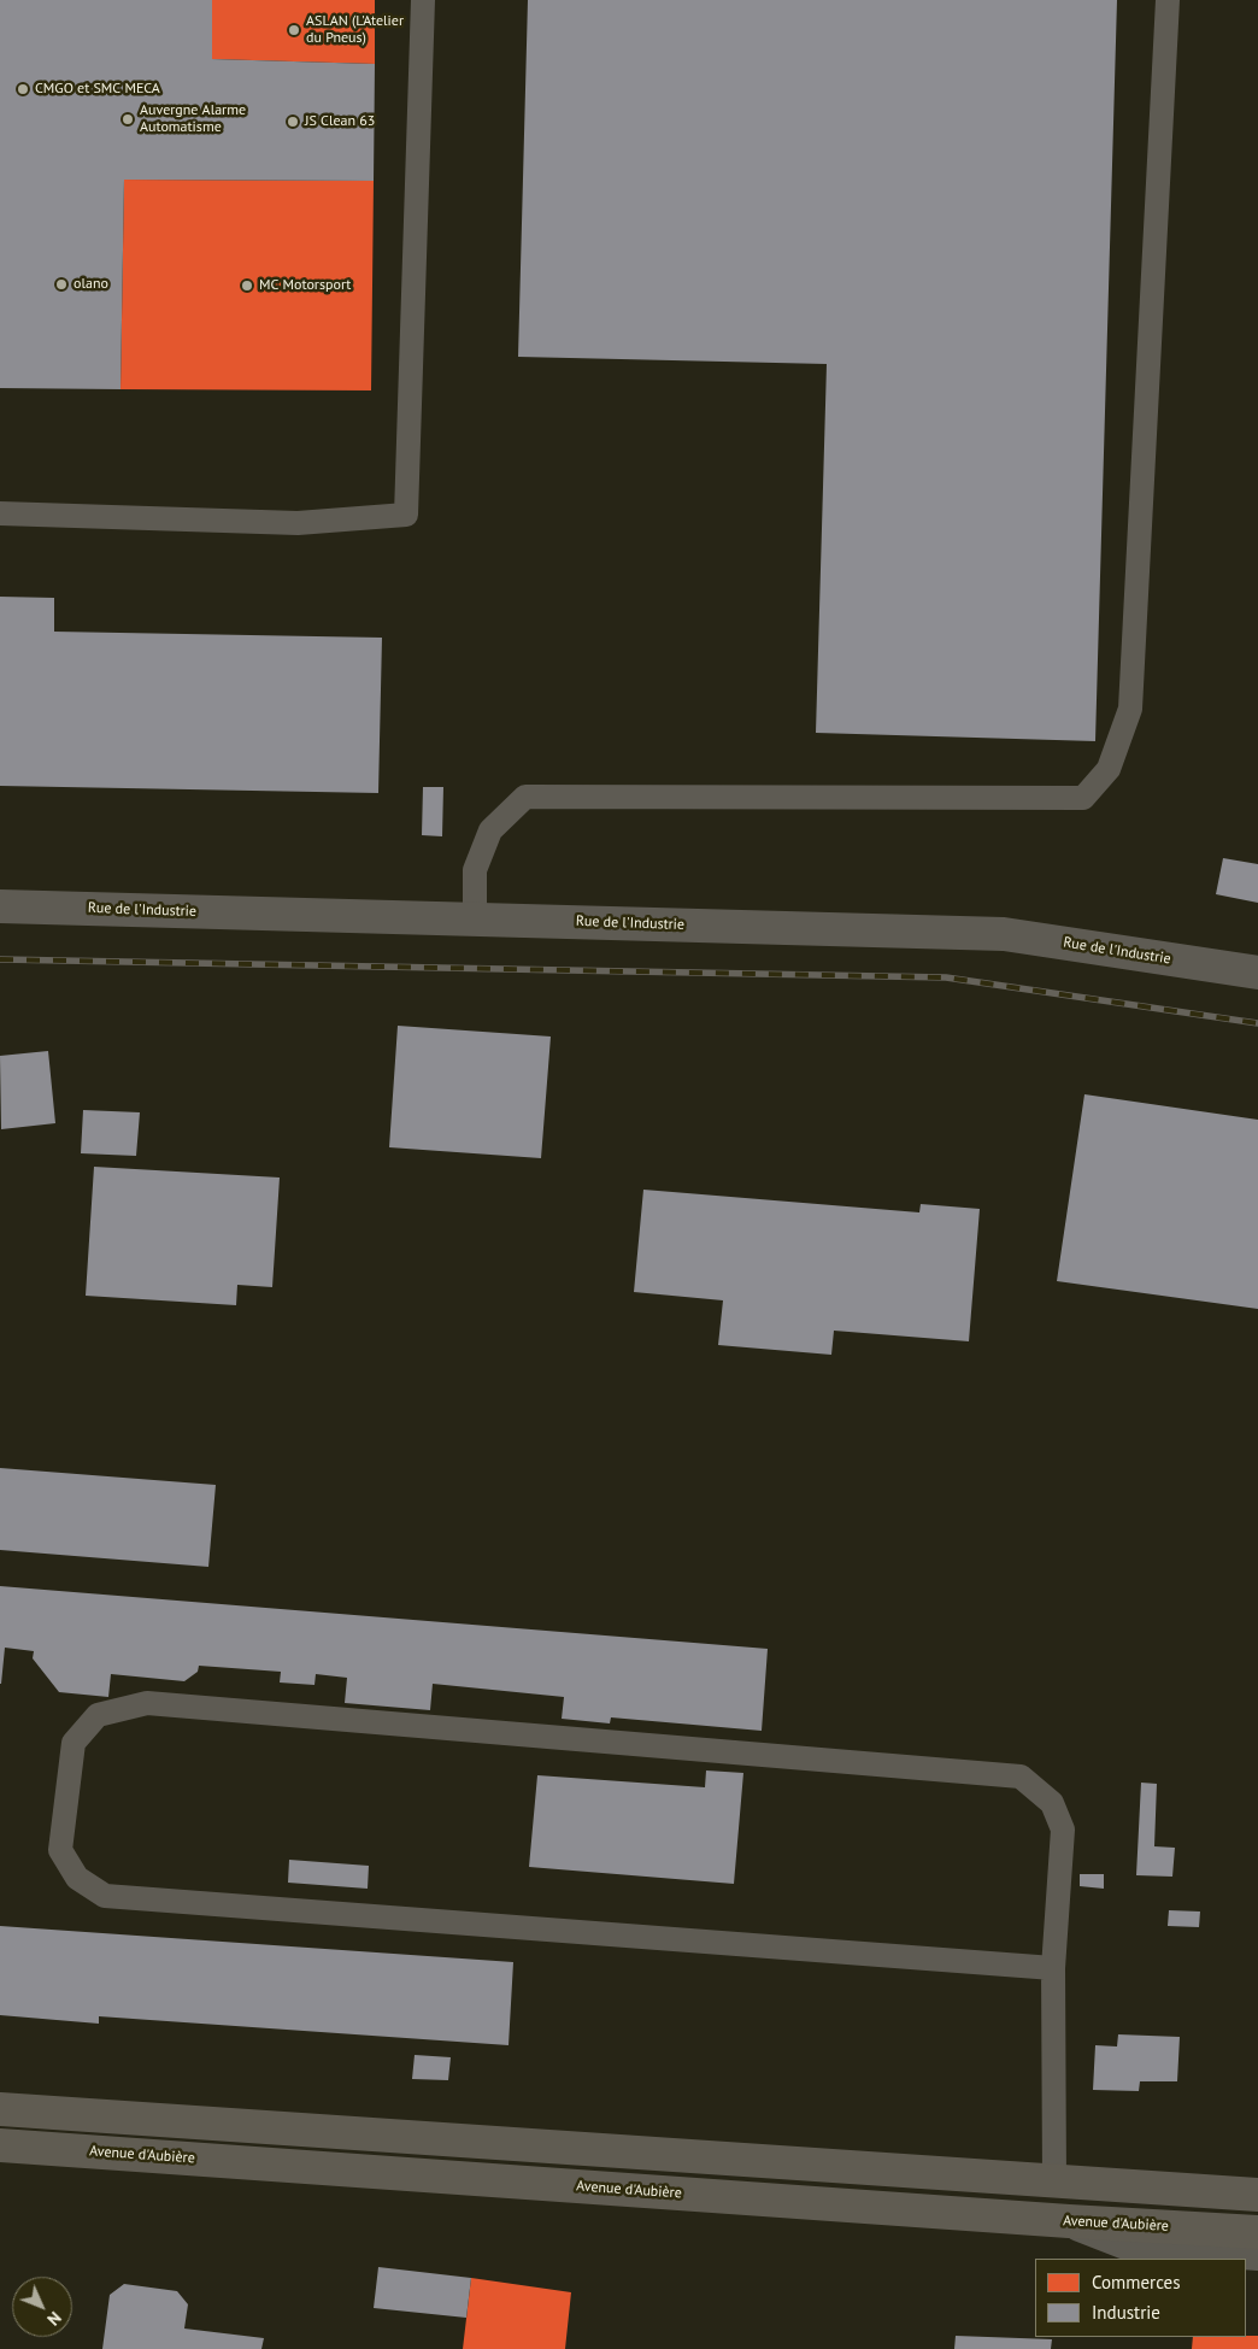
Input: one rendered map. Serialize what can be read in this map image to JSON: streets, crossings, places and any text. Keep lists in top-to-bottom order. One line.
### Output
{"streets":{"main road":["Avenue d'Aubière"],"street":["Rue de l'Industrie"]},"places":["ASLAN (L'Atelier du Pneus)","CMGO et SMC MECA","Auvergne Alarme Automatisme","JS Clean 63","olano","MC Motorsport"],"legend":["Commerces","Industrie"],"north":"bottom right"}
